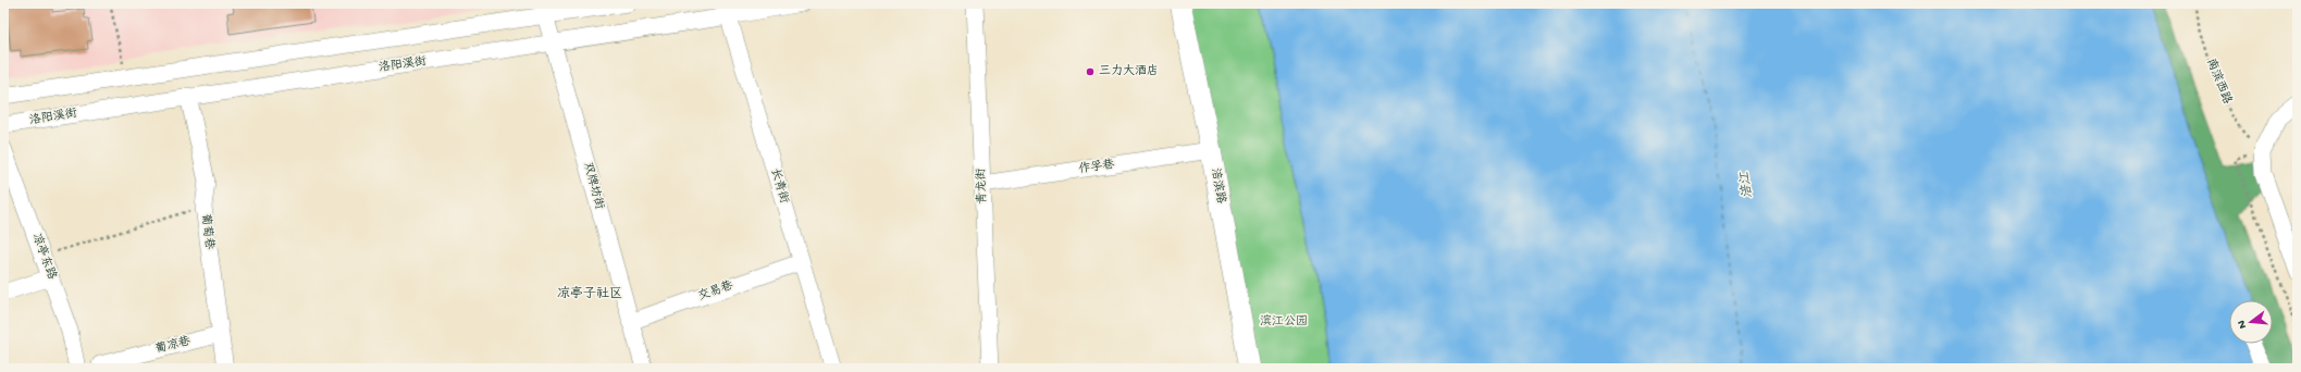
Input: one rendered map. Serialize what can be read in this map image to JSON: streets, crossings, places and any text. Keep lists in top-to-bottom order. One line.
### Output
{"streets":{"main road":["涪滨路"],"street":["洛阳溪街","作孚巷","双牌坊街","长青街","青龙街","葡萄巷","凉亭东路","交易巷","葡凉巷"],"path":["南滨西路"]},"crossings":[["洛阳溪街","双牌坊街"],["洛阳溪街","长青街"],["洛阳溪街","葡萄巷"],["作孚巷","青龙街"],["作孚巷","涪滨路"],["双牌坊街","交易巷"],["长青街","交易巷"],["葡萄巷","葡凉巷"]],"districts":["凉亭子社区"],"water":["涪江"],"parks":["滨江公园"],"places":["三力大酒店"],"north":"left"}
